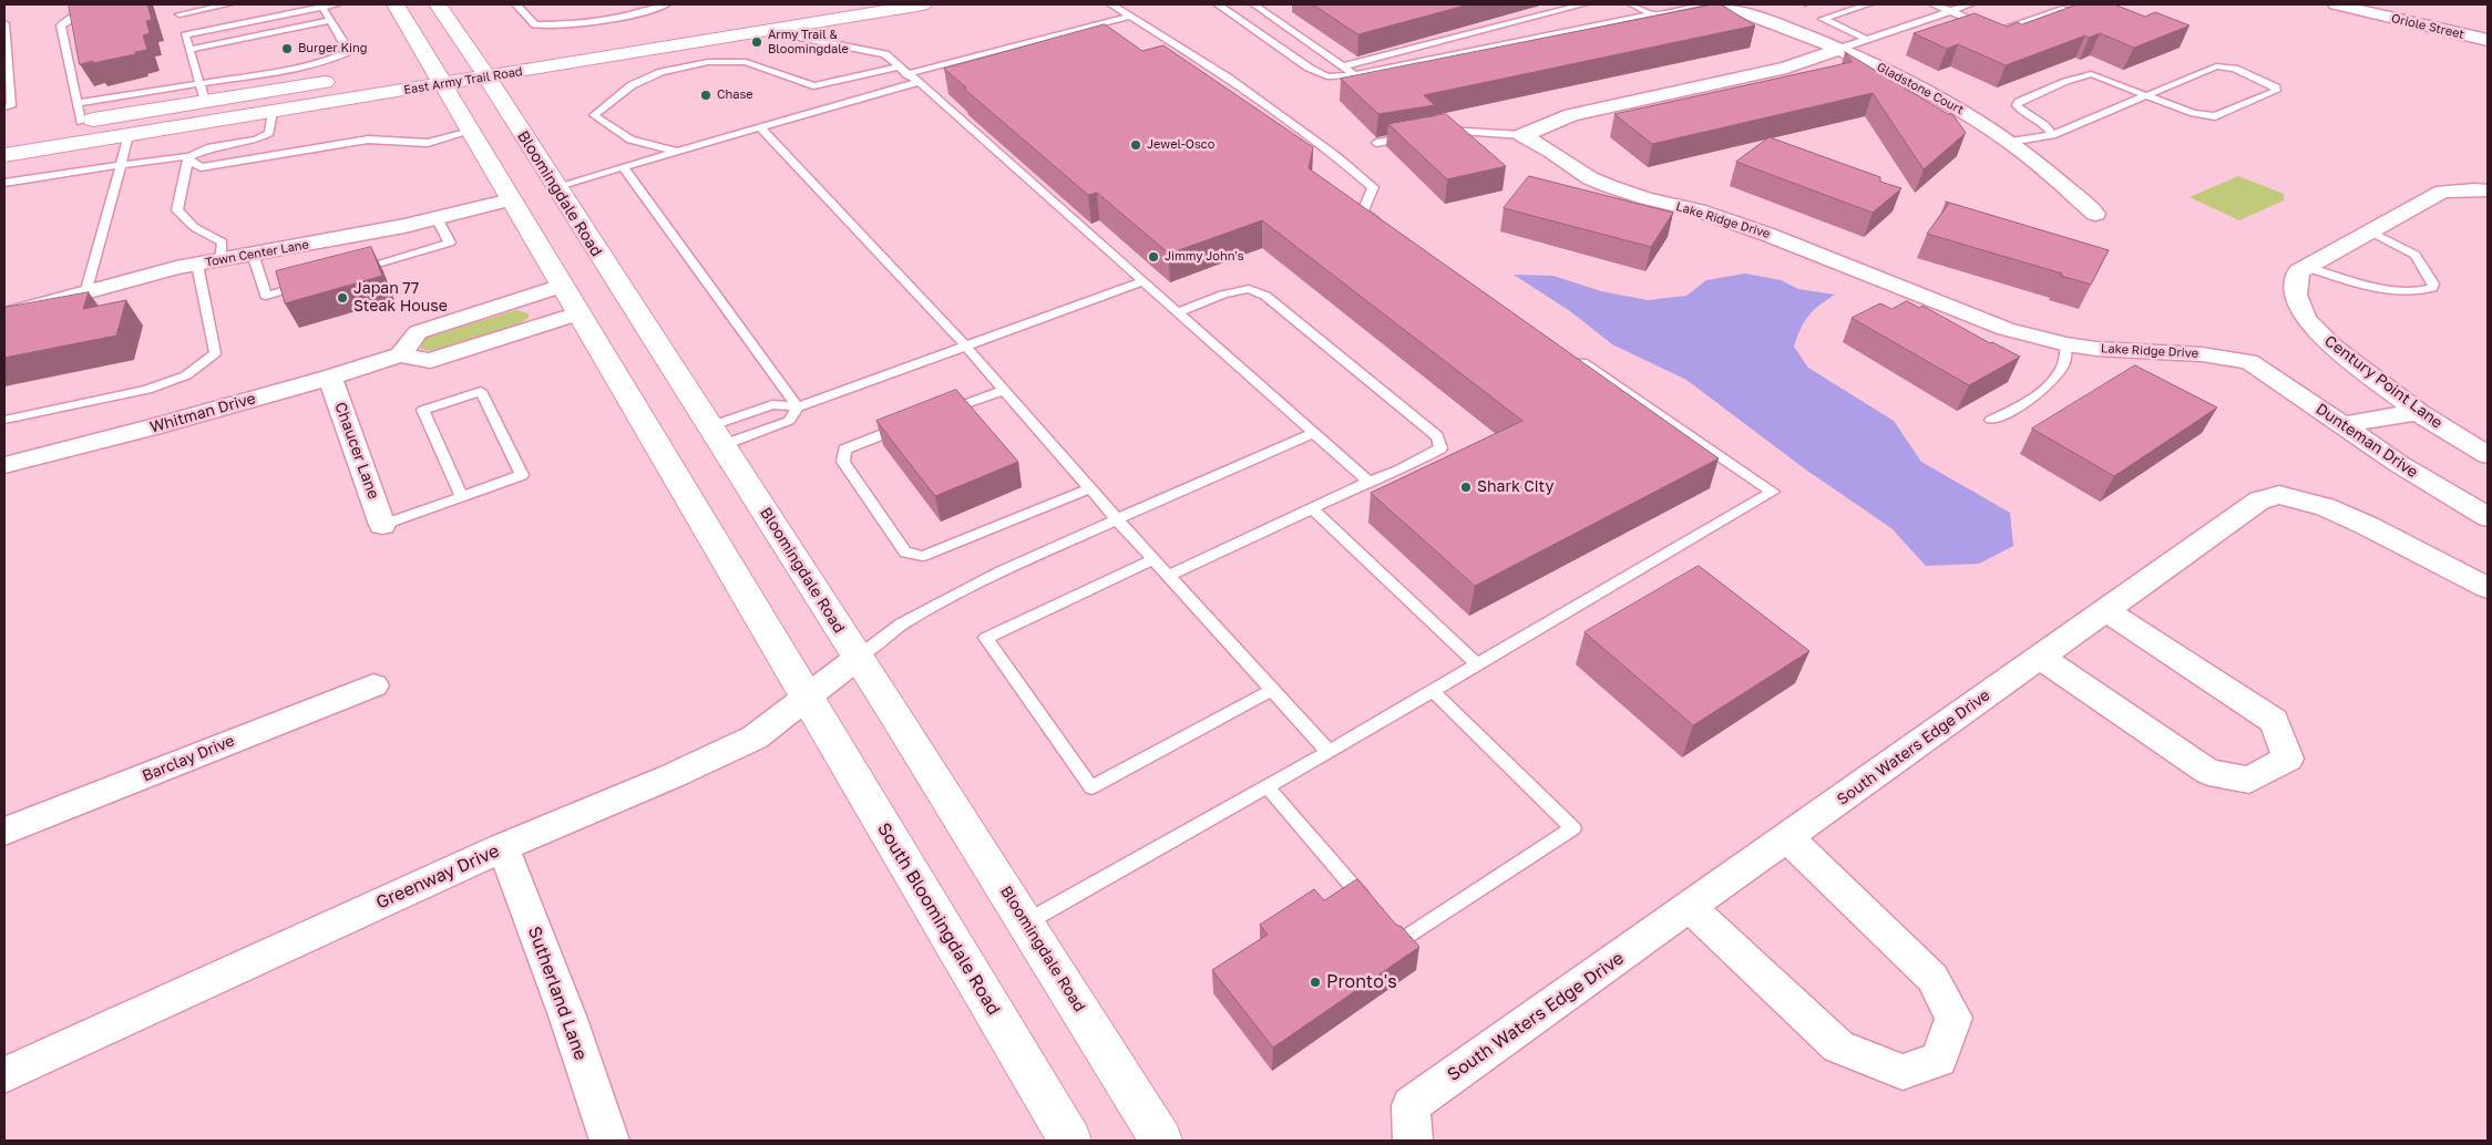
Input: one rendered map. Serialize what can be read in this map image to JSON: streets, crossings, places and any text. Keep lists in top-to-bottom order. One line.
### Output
{"streets":{"main road":["East Army Trail Road","Bloomingdale Road","South Bloomingdale Road"],"street":["Oriole Street","Gladstone Court","Lake Ridge Drive","Town Center Lane","Century Point Lane","Whitman Drive","Dunteman Drive","Chaucer Lane","South Waters Edge Drive","Barclay Drive","Greenway Drive","Sutherland Lane"]},"crossings":[["East Army Trail Road","Bloomingdale Road"],["Bloomingdale Road","Greenway Drive"],["Lake Ridge Drive","Dunteman Drive"],["Whitman Drive","Chaucer Lane"],["Greenway Drive","South Bloomingdale Road"],["Greenway Drive","Sutherland Lane"]],"places":["Army Trail & Bloomingdale","Burger King","Chase","Jewel-Osco","Jimmy John's","Japan 77 Steak House","Shark City","Pronto's"]}
